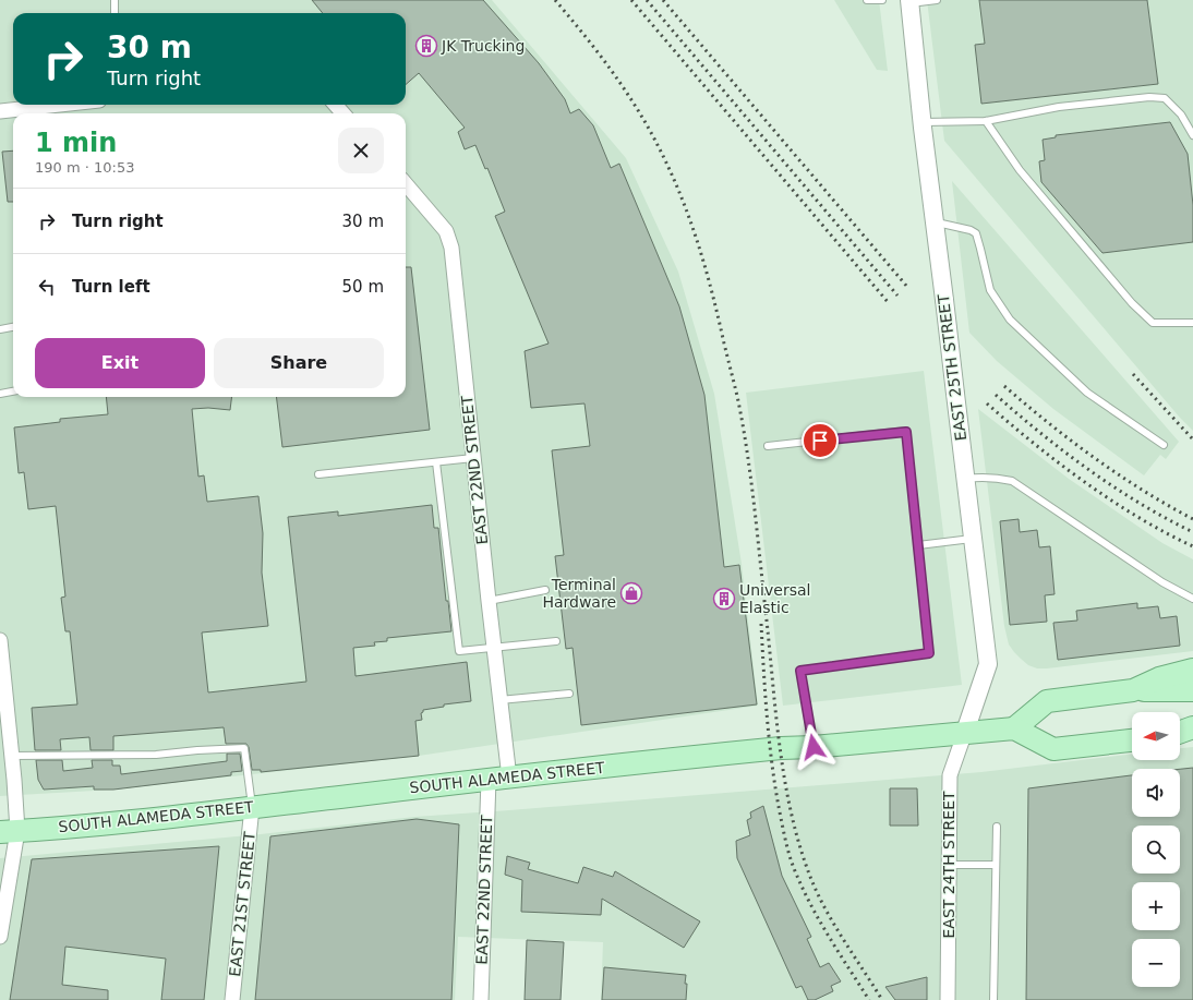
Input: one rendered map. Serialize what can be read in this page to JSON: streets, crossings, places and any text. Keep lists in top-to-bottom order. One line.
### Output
{"streets":{"main road":["SOUTH ALAMEDA STREET"],"street":["EAST 25TH STREET","EAST 22ND STREET","EAST 24TH STREET","EAST 21ST STREET"]},"crossings":[["EAST 25TH STREET","SOUTH ALAMEDA STREET"],["EAST 25TH STREET","EAST 24TH STREET"],["EAST 22ND STREET","SOUTH ALAMEDA STREET"],["SOUTH ALAMEDA STREET","EAST 24TH STREET"],["SOUTH ALAMEDA STREET","EAST 21ST STREET"]],"places":{"building":["JK Trucking","Universal Elastic"],"shop":["Terminal Hardware"]},"north":"left","page":{"turn":["30 m","Turn right"],"heading":["1 min","190 m · 10:53"],"list":[{"name":"Turn right","value":"30 m"},{"name":"Turn left","value":"50 m"}],"buttons":["Exit","Share"],"map_buttons":["+","−"]}}
